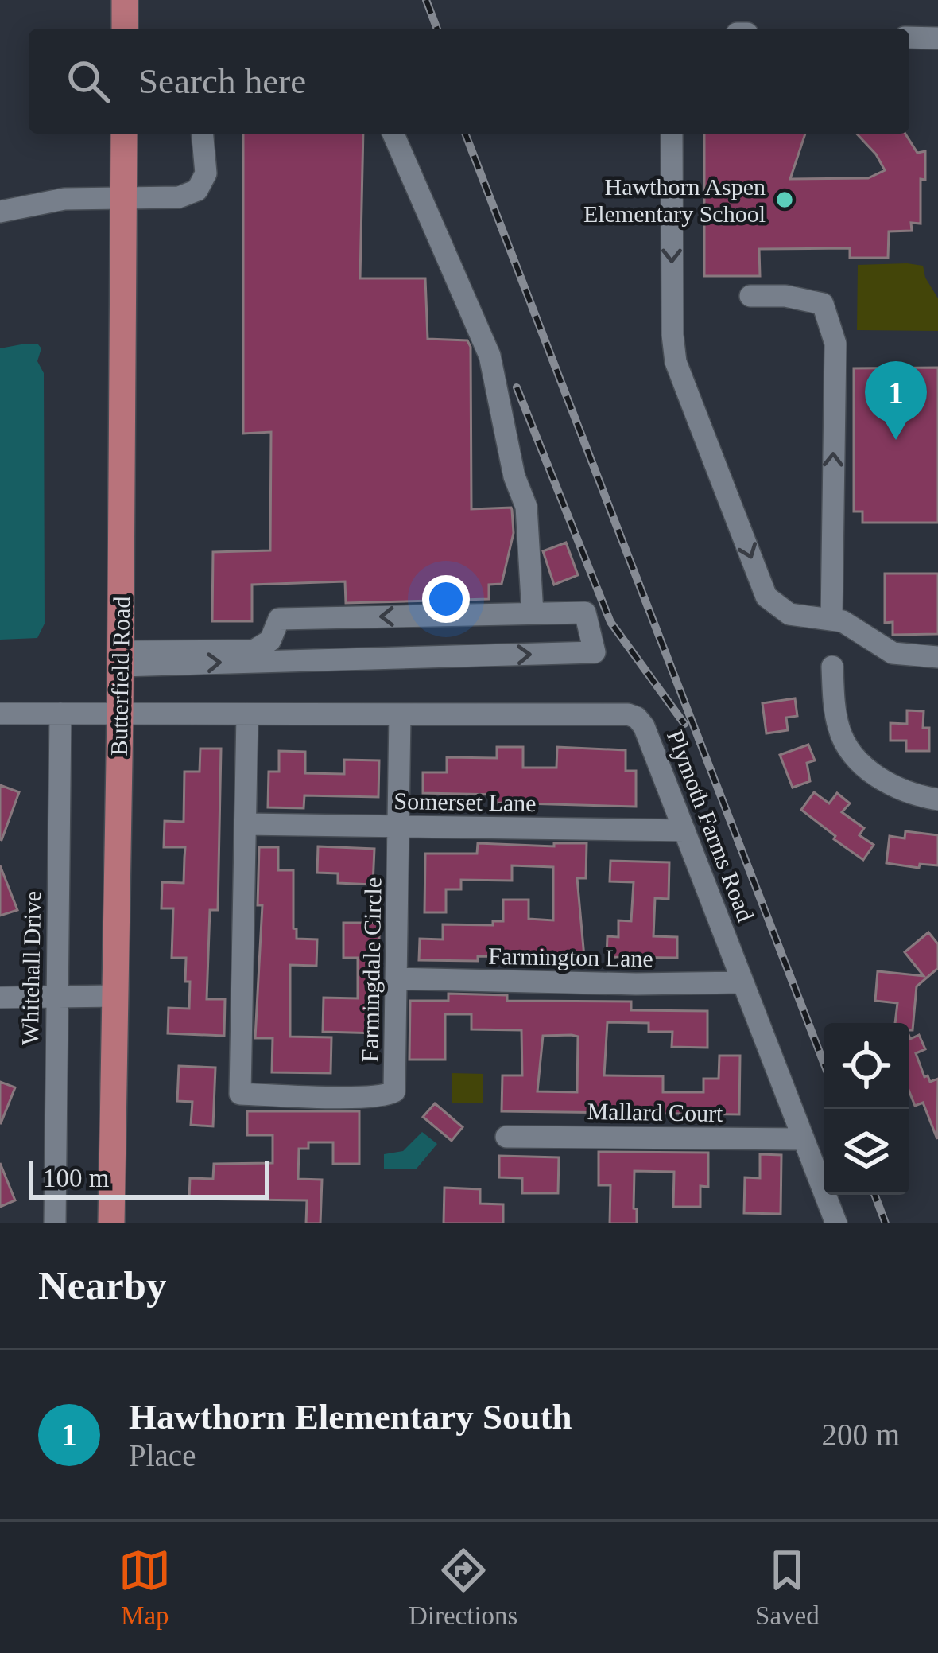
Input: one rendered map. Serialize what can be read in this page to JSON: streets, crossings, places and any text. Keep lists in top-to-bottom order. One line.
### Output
{"streets":{"main road":["Butterfield Road"],"street":["Somerset Lane","Plymoth Farms Road","Farmington Lane","Whitehall Drive","Farmingdale Circle","Mallard Court"]},"crossings":[["Butterfield Road","Plymoth Farms Road"],["Somerset Lane","Plymoth Farms Road"],["Somerset Lane","Farmingdale Circle"],["Plymoth Farms Road","Farmington Lane"],["Plymoth Farms Road","Whitehall Drive"],["Plymoth Farms Road","Farmingdale Circle"],["Plymoth Farms Road","Mallard Court"],["Farmington Lane","Farmingdale Circle"]],"places":["Hawthorn Aspen Elementary School"],"scale_bar":"100 m","page":{"search":"Search here","pins":"1","scale":"100 m","heading":"Nearby","list":[{"mark":"1","name":"Hawthorn Elementary South","note":"Place","value":"200 m"}],"nav":["Map","Directions","Saved"]}}
